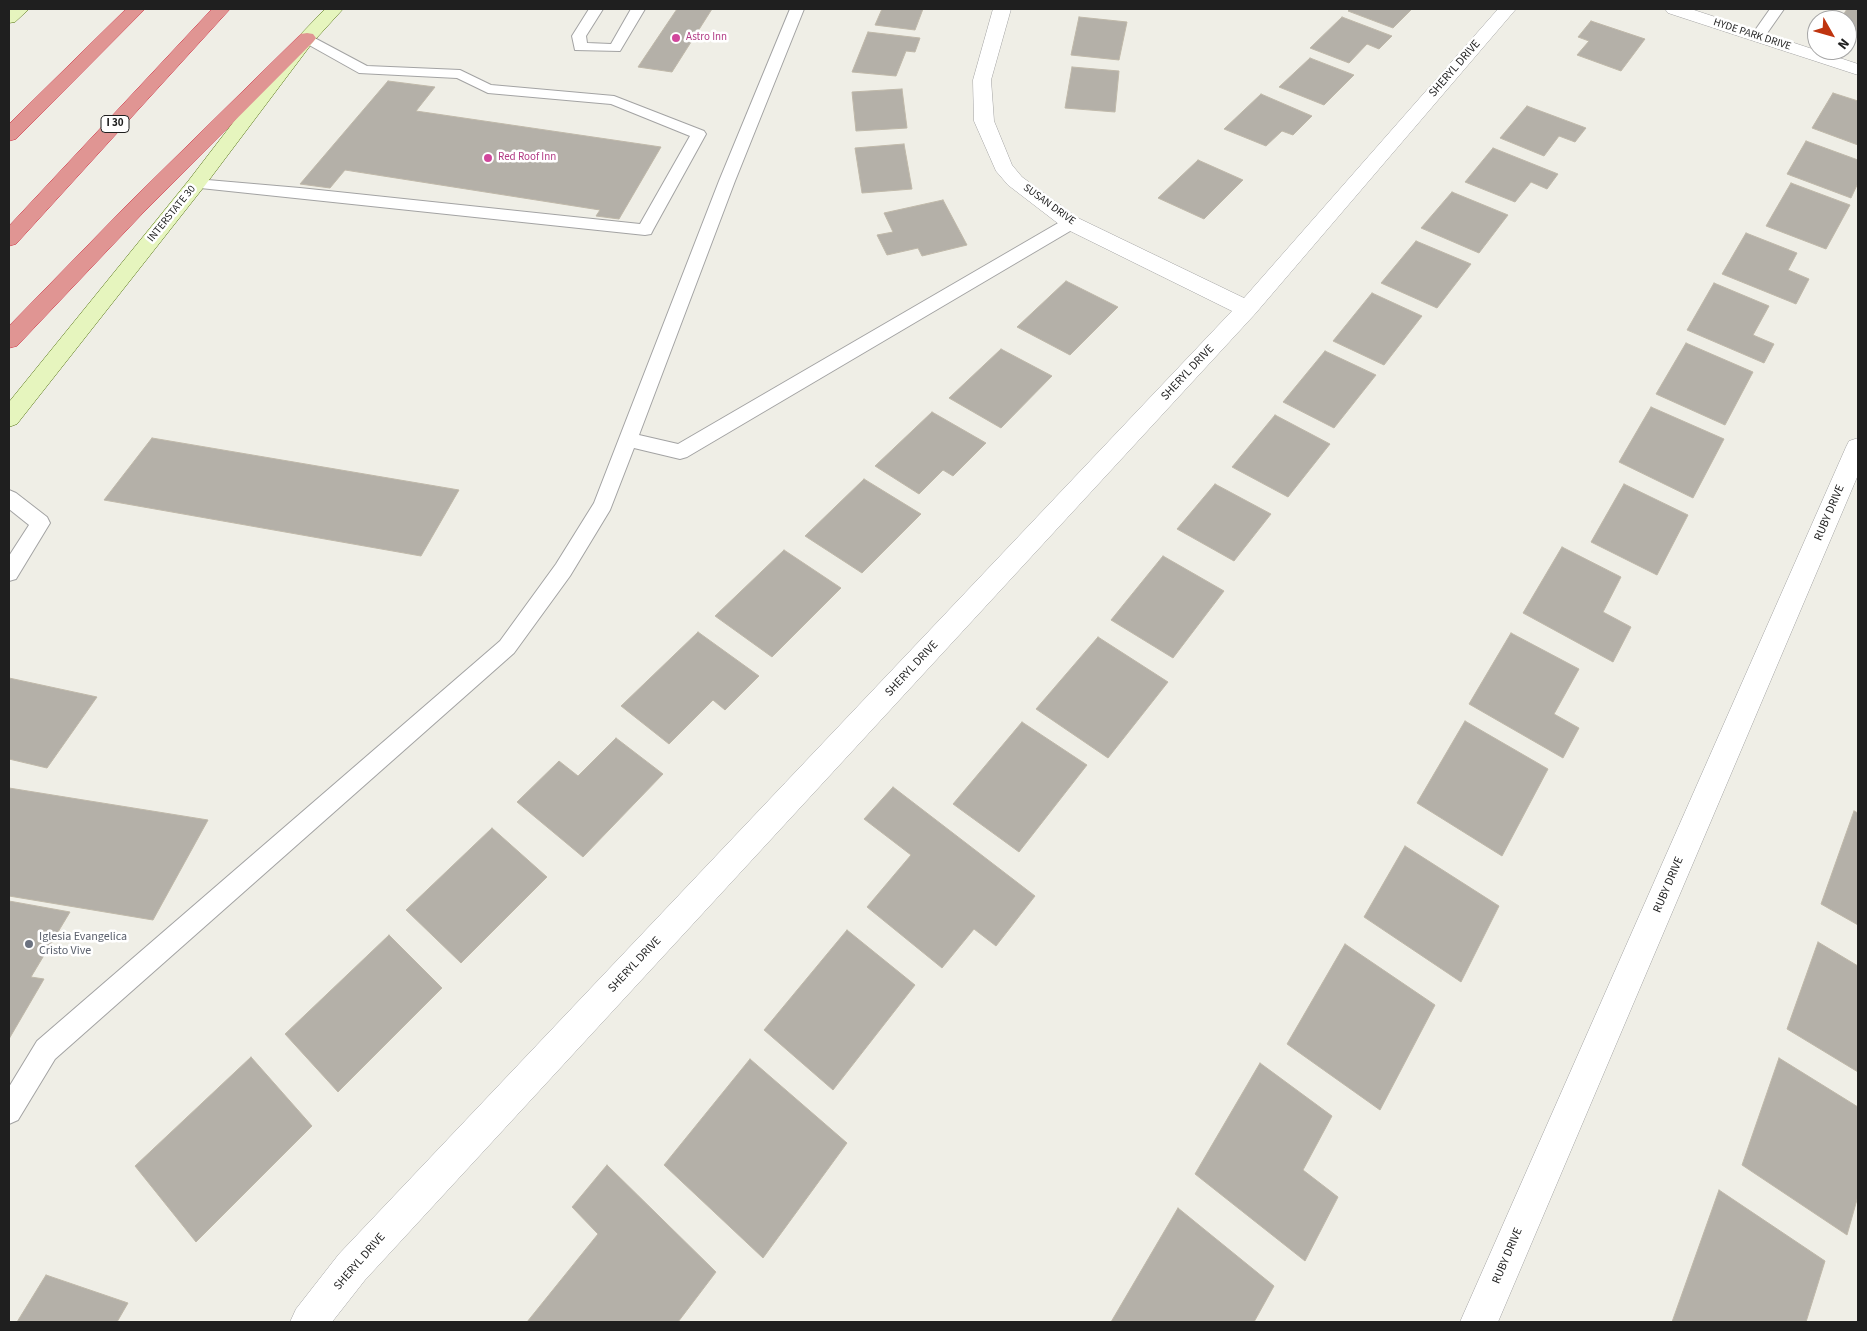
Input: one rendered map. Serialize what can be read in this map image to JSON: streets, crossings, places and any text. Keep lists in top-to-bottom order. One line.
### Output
{"streets":{"highway":["I 30"],"main road":["INTERSTATE 30"],"street":["HYDE PARK DRIVE","SHERYL DRIVE","SUSAN DRIVE","RUBY DRIVE"]},"crossings":[["SHERYL DRIVE","SUSAN DRIVE"]],"places":["Astro Inn","Red Roof Inn","Iglesia Evangelica Cristo Vive"],"north":"bottom right"}
